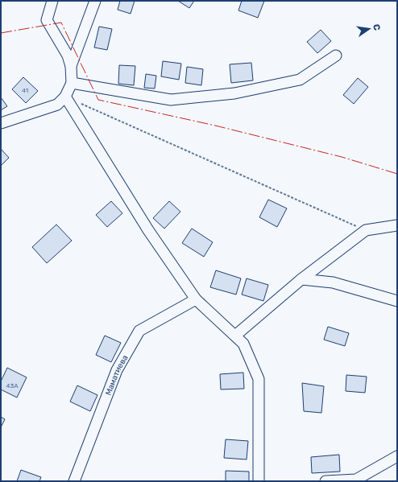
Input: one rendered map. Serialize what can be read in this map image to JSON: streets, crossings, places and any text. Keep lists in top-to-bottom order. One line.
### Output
{"streets":{"street":["Маматиева"]},"house_numbers":["41","43А"],"north":"right"}
